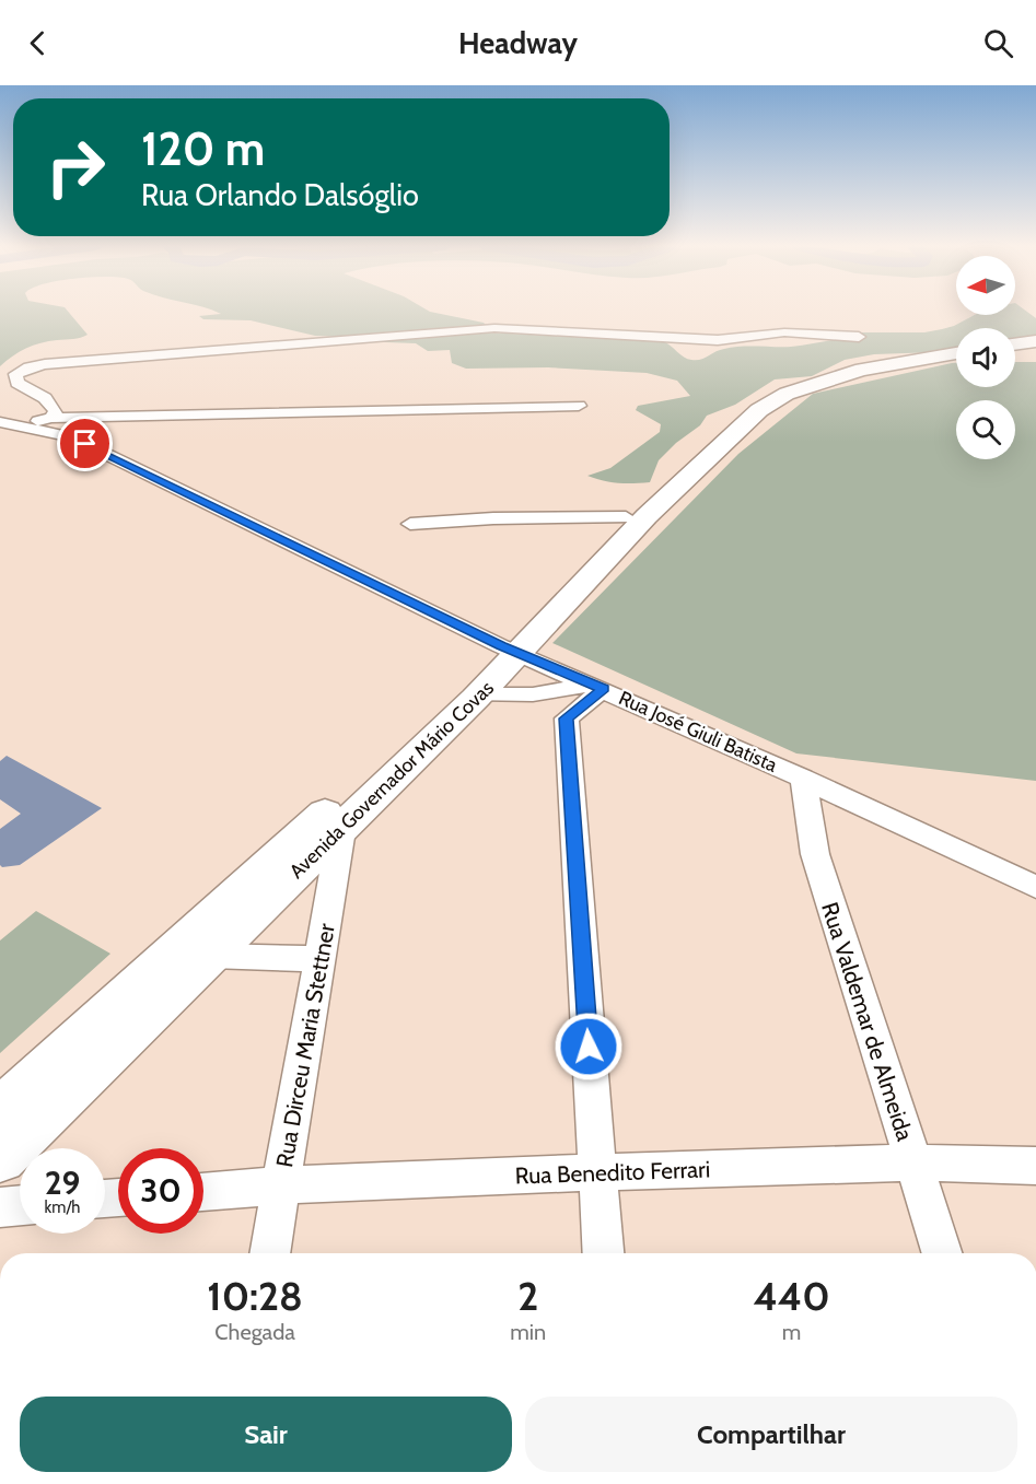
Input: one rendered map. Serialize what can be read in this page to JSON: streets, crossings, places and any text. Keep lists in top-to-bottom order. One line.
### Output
{"streets":{"main road":["Avenida Governador Mário Covas"],"street":["Rua José Giuli Batista","Rua Valdemar de Almeida","Rua Dirceu Maria Stettner","Rua Benedito Ferrari"]},"crossings":[["Rua José Giuli Batista","Avenida Governador Mário Covas"],["Rua José Giuli Batista","Rua Valdemar de Almeida"],["Avenida Governador Mário Covas","Rua Dirceu Maria Stettner"],["Rua Valdemar de Almeida","Rua Benedito Ferrari"],["Rua Dirceu Maria Stettner","Rua Benedito Ferrari"]],"north":"left","page":{"header":"Headway","turn":["120 m","Rua Orlando Dalsóglio"],"speed":"29 km/h","limit":"30","eta":["10:28","Chegada","2","min","440","m"],"buttons":["Sair","Compartilhar"]}}
